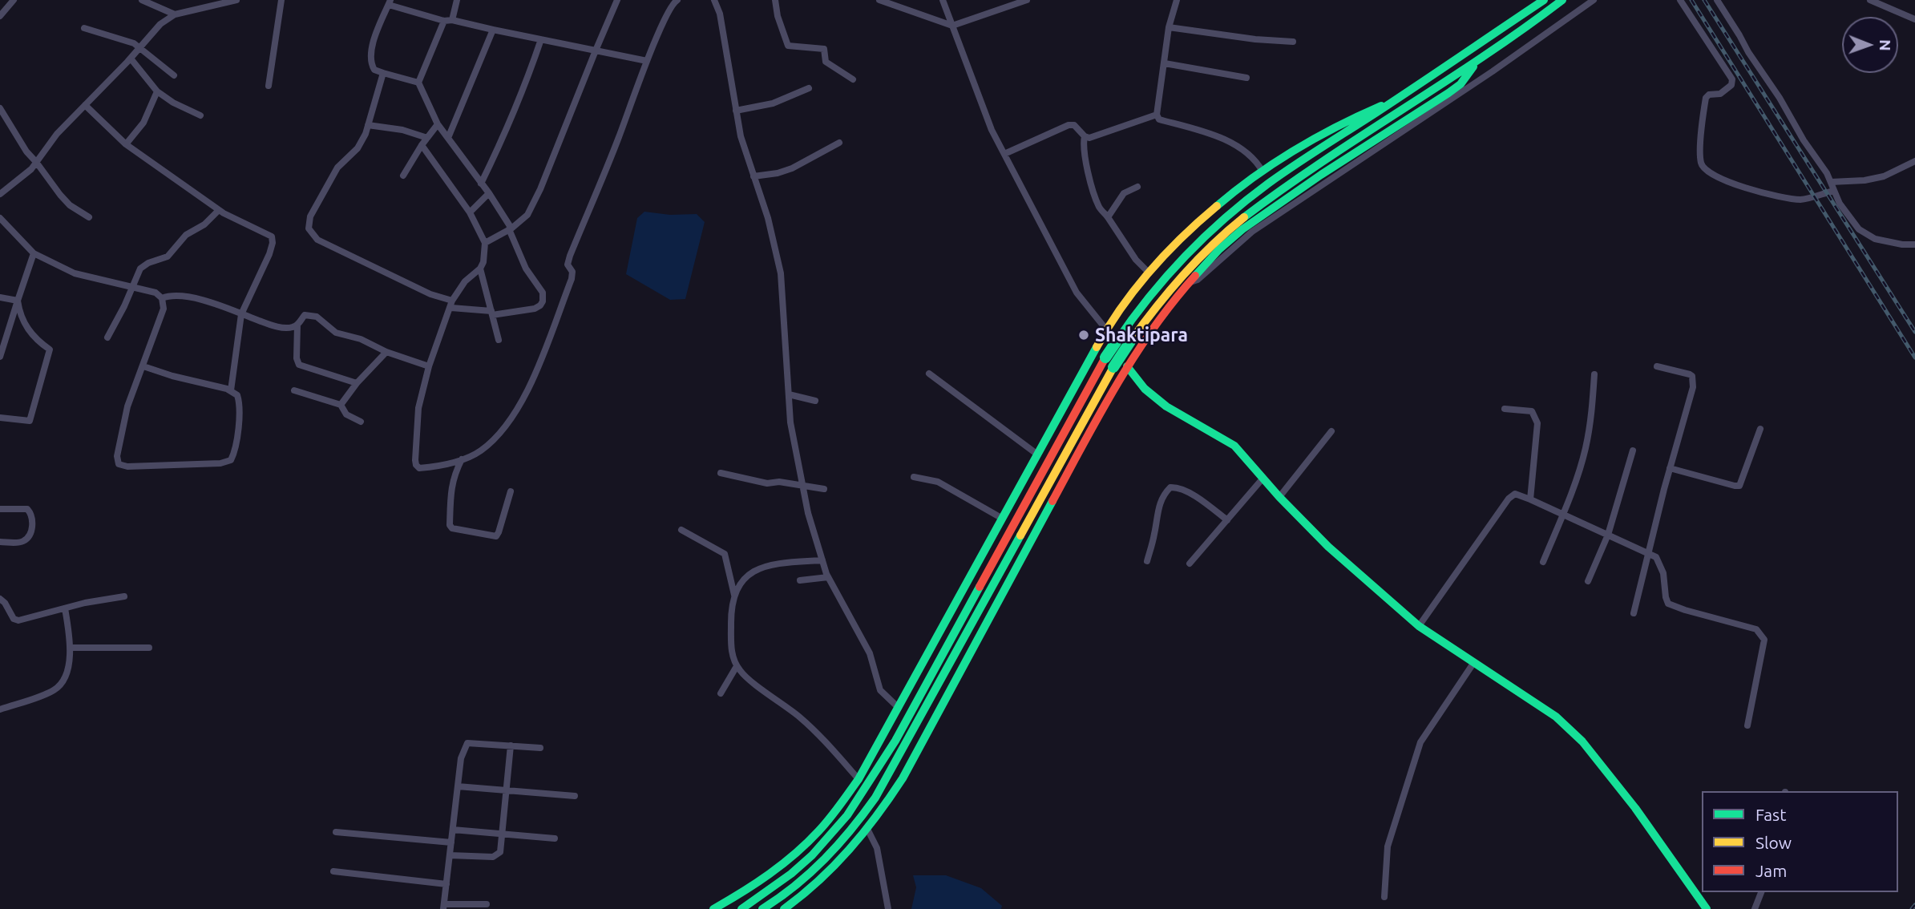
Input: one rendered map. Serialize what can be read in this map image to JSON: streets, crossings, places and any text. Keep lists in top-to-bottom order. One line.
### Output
{"places":["Shaktipara"],"legend":["Fast","Slow","Jam"],"north":"right"}
